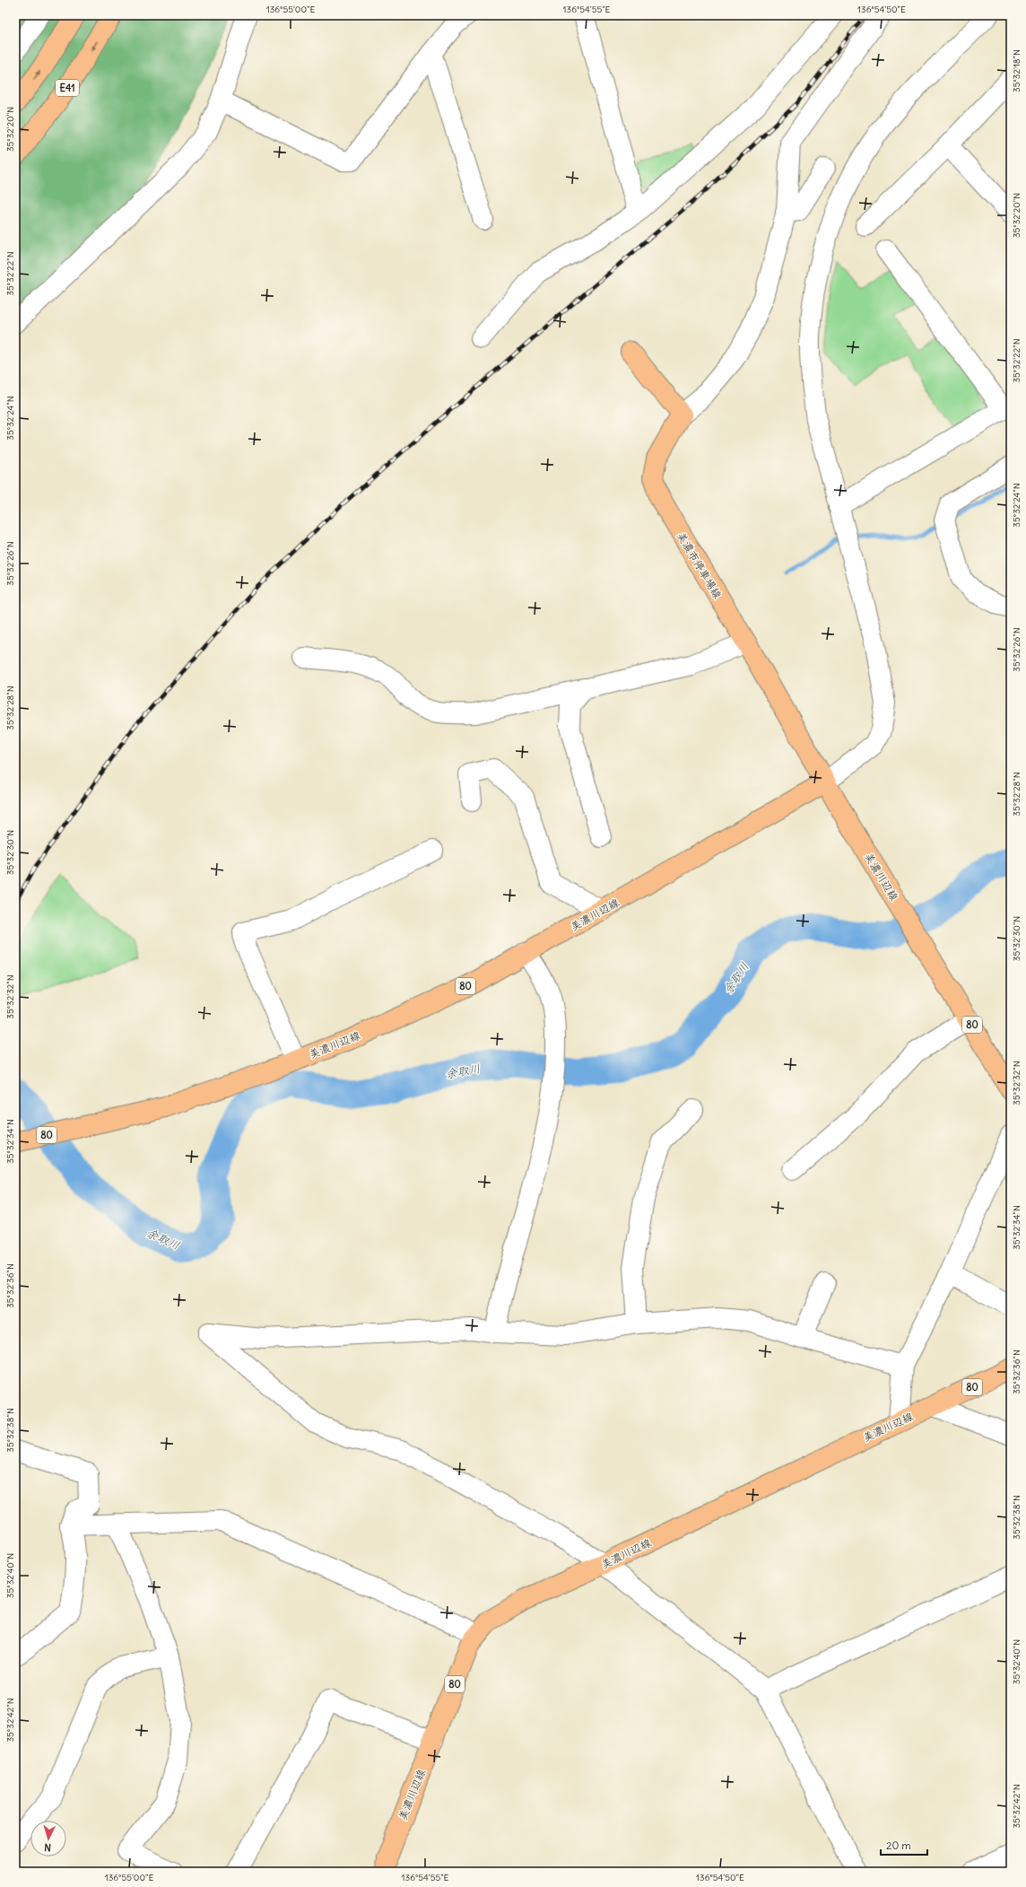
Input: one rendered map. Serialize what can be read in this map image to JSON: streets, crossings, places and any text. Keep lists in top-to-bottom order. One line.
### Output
{"streets":{"main road":["E41","美濃市停車場線","美濃川辺線","80"]},"crossings":[["美濃市停車場線","美濃川辺線"]],"water":["余取川"],"scale_bar":"20 m","north":"bottom","coordinates":["136°55'00\"E","136°54'55\"E","136°54'50\"E","35°32'18\"N","35°32'20\"N","35°32'22\"N","35°32'24\"N","35°32'26\"N","35°32'28\"N","35°32'30\"N","35°32'32\"N","35°32'34\"N","35°32'36\"N","35°32'38\"N","35°32'40\"N","35°32'42\"N"]}
